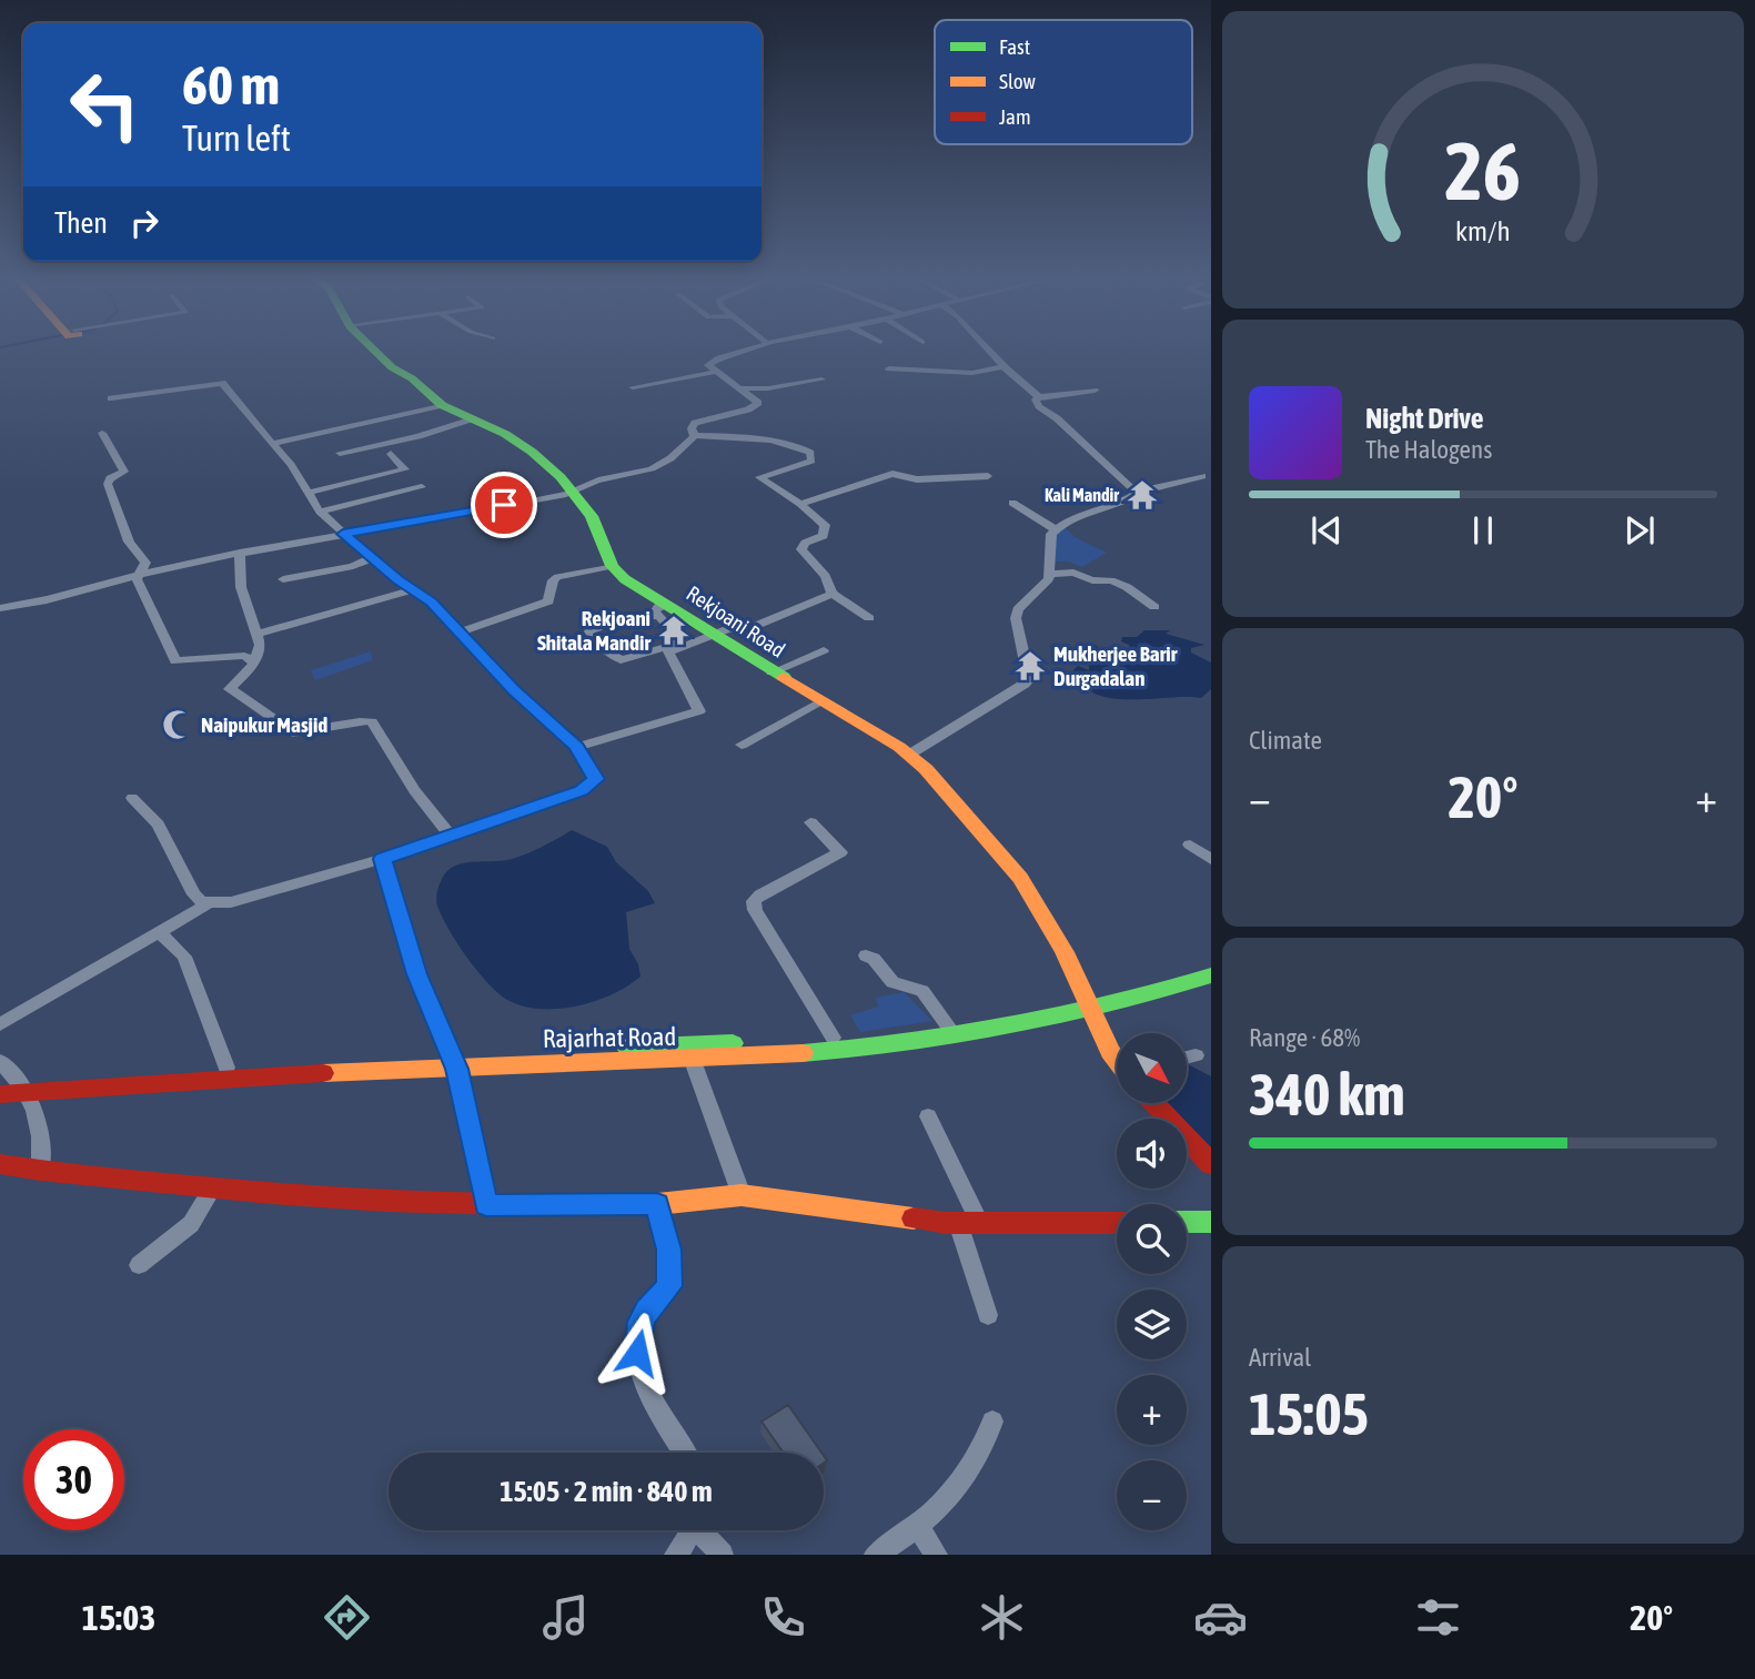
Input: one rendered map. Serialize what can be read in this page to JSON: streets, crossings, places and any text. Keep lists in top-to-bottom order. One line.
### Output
{"streets":{"street":["Rekjoani Road","Rajarhat Road"]},"crossings":[["Rekjoani Road","Rajarhat Road"]],"places":{"temple":["Kali Mandir","Rekjoani Shitala Mandir","Mukherjee Barir Durgadalan"],"mosque":["Naipukur Masjid"]},"legend":["Fast","Slow","Jam"],"north":"bottom right","page":{"turn":["60 m","Turn left"],"then":"Then","song":["Night Drive","The Halogens"],"tile":["Climate",["Range · 68%","340 km"],["Arrival","15:05"]],"heat":["−","20°","+"],"map_buttons":["+","−"],"limit":"30","trip":"15:05 · 2 min · 840 m","tabs":["15:03","20°"],"gauge":["26","km/h"]}}
